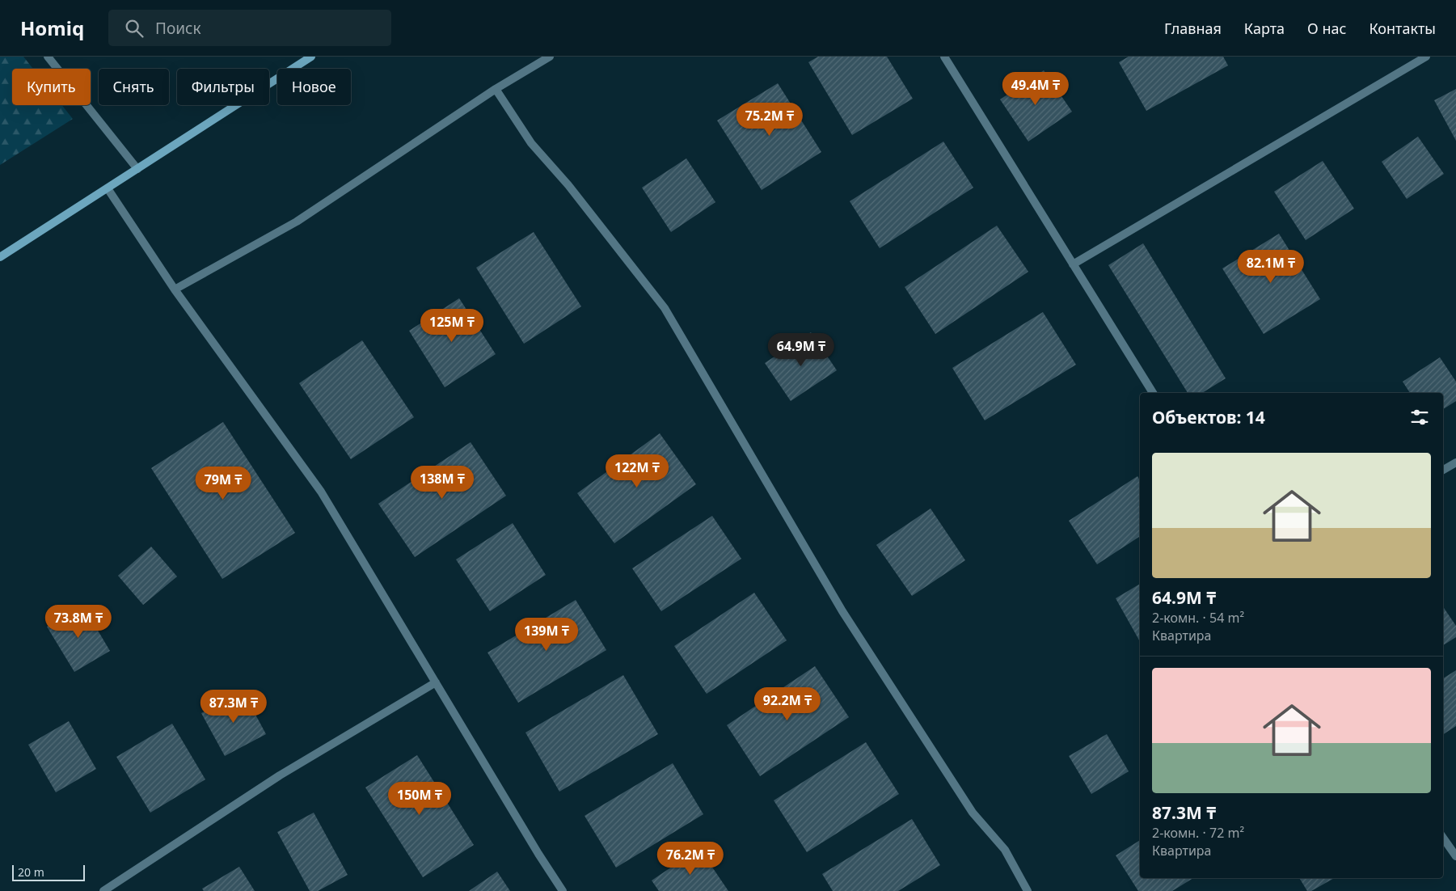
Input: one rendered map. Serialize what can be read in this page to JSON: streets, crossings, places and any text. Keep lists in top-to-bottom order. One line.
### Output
{"scale_bar":"20 m","page":{"header":"Homiq","search":"Поиск","nav":["Главная","Карта","О нас","Контакты"],"chip":["Купить","Снять","Фильтры","Новое"],"price":["49.4M ₸","75.2M ₸","82.1M ₸","125M ₸","64.9M ₸","122M ₸","138M ₸","79M ₸","73.8M ₸","139M ₸","92.2M ₸","87.3M ₸","150M ₸","76.2M ₸"],"heading":"Объектов: 14","list":[{"name":"64.9M ₸","note":"2-комн. · 54 m² · Квартира"},{"name":"87.3M ₸","note":"2-комн. · 72 m² · Квартира"}],"scale":"20 m"}}
